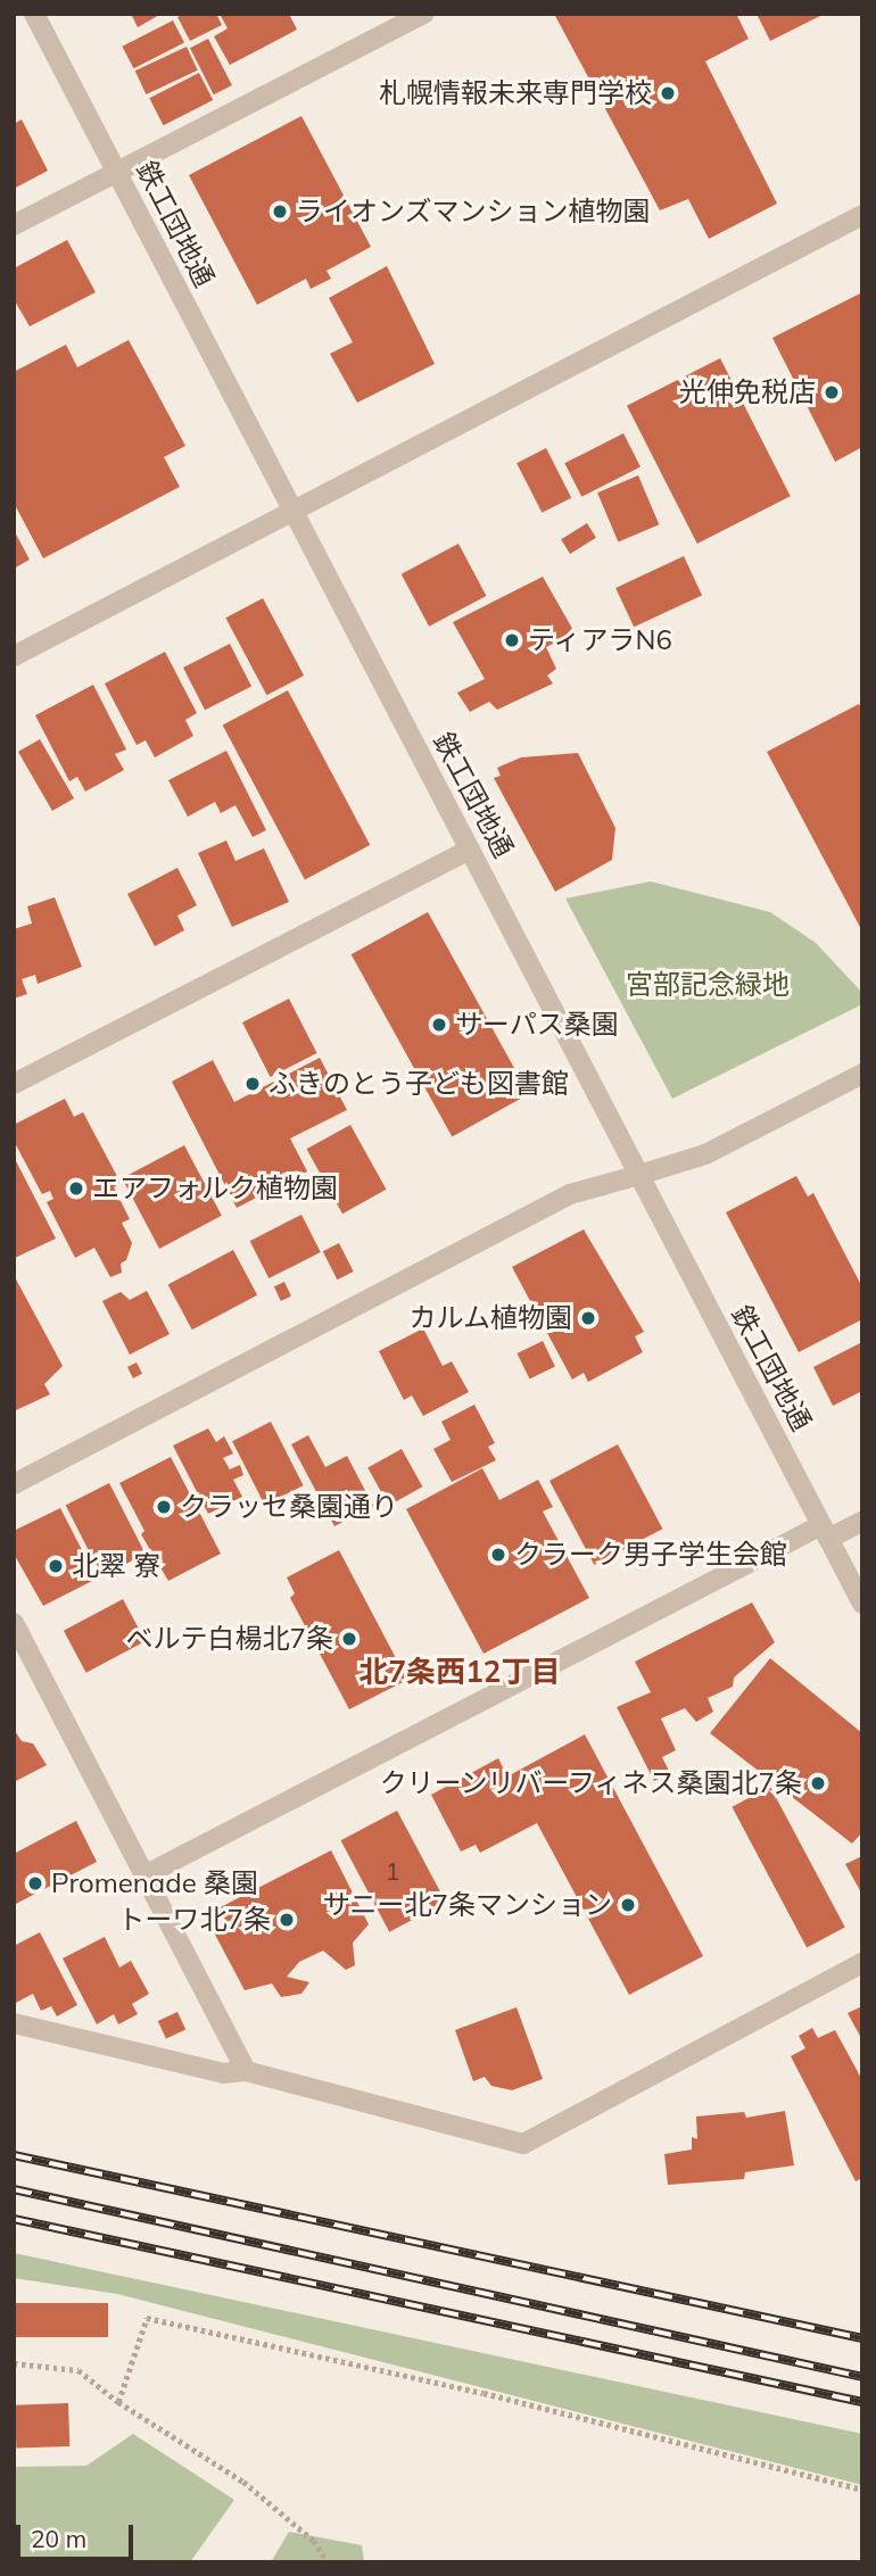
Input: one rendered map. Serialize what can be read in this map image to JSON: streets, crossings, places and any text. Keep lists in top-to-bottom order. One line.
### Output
{"streets":{"street":["鉄工団地通"]},"districts":["北7条西12丁目"],"parks":["宮部記念緑地"],"places":["札幌情報未来専門学校","ライオンズマンション植物園","光伸免税店","ティアラN6","サーパス桑園","ふきのとう子ども図書館","エアフォルク植物園","カルム植物園","クラッセ桑園通り","クラーク男子学生会館","北翠 寮","ベルテ白楊北7条","クリーンリバーフィネス桑園北7条","Promenade 桑園","サニー北7条マンション","トーワ北7条"],"house_numbers":["1"],"scale_bar":"20 m"}
